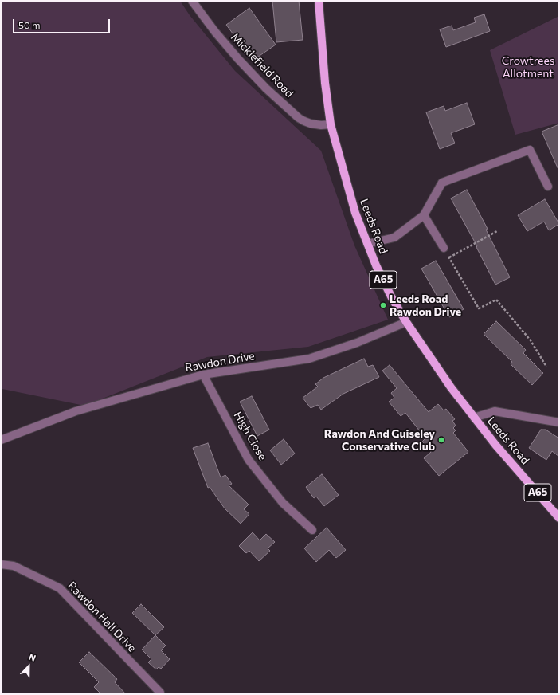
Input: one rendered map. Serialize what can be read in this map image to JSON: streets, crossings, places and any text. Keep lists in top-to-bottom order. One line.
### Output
{"streets":{"main road":["Leeds Road","A65"],"street":["Micklefield Road","Rawdon Drive","High Close","Rawdon Hall Drive"]},"crossings":[["Micklefield Road","Leeds Road"],["Leeds Road","Rawdon Drive"],["Rawdon Drive","High Close"]],"parks":["Crowtrees Allotment"],"places":["Leeds Road Rawdon Drive","Rawdon And Guiseley Conservative Club"],"scale_bar":"50 m","north":"top"}
